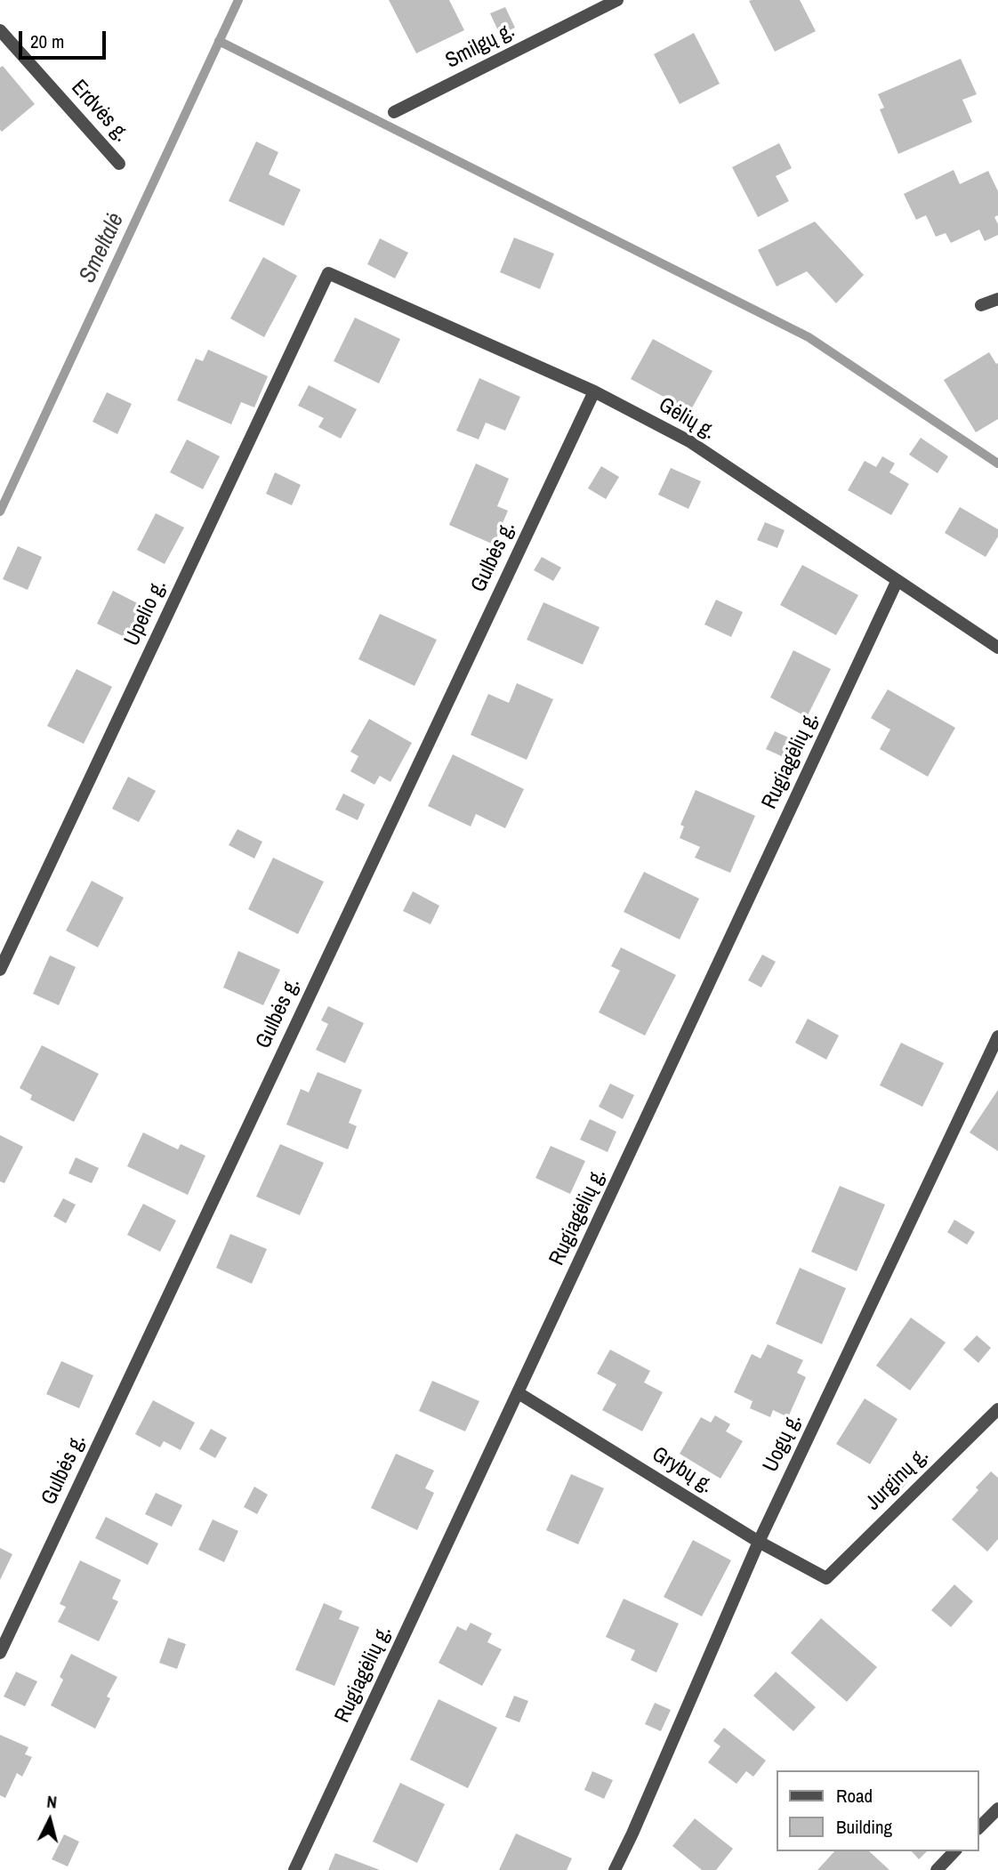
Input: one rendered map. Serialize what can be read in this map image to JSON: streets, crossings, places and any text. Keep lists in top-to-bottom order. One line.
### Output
{"streets":{"street":["Smilgų g.","Erdvės g.","Gėlių g.","Gulbės g.","Upelio g.","Rugiagėlių g.","Uogų g.","Grybų g.","Jurginų g."]},"crossings":[["Gėlių g.","Gulbės g."],["Gėlių g.","Upelio g."],["Gėlių g.","Rugiagėlių g."],["Rugiagėlių g.","Grybų g."],["Uogų g.","Grybų g."],["Grybų g.","Jurginų g."]],"water":["Smeltalė"],"legend":["Road","Building"],"scale_bar":"20 m","north":"top"}
